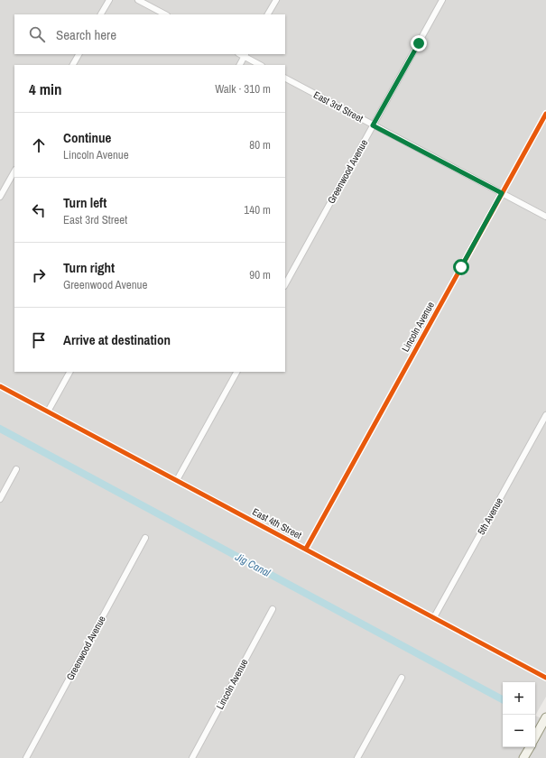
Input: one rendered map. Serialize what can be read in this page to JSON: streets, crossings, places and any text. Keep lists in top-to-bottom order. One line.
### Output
{"streets":{"street":["East 3rd Street","Greenwood Avenue","Lincoln Avenue","5th Avenue","East 4th Street"]},"crossings":[["East 3rd Street","Greenwood Avenue"],["East 3rd Street","Lincoln Avenue"],["Lincoln Avenue","East 4th Street"],["5th Avenue","East 4th Street"]],"water":["Jig Canal"],"page":{"search":"Search here","heading":["4 min","Walk · 310 m"],"list":[["Continue","Lincoln Avenue","80 m"],["Turn left","East 3rd Street","140 m"],["Turn right","Greenwood Avenue","90 m"],"Arrive at destination"],"map_buttons":["+","−"]}}
